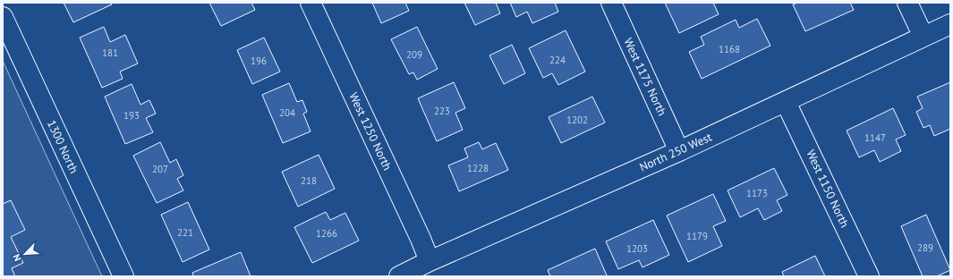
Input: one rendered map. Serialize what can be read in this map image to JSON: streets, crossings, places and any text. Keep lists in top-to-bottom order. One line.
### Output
{"streets":{"street":["West 1175 North","West 1250 North","1300 North","North 250 West","West 1150 North"]},"crossings":[["West 1175 North","North 250 West"],["West 1250 North","North 250 West"],["North 250 West","West 1150 North"]],"house_numbers":["1168","181","209","224","196","223","204","193","1202","1147","1228","207","218","1173","221","1266","1179","289","1203"],"north":"bottom left"}
